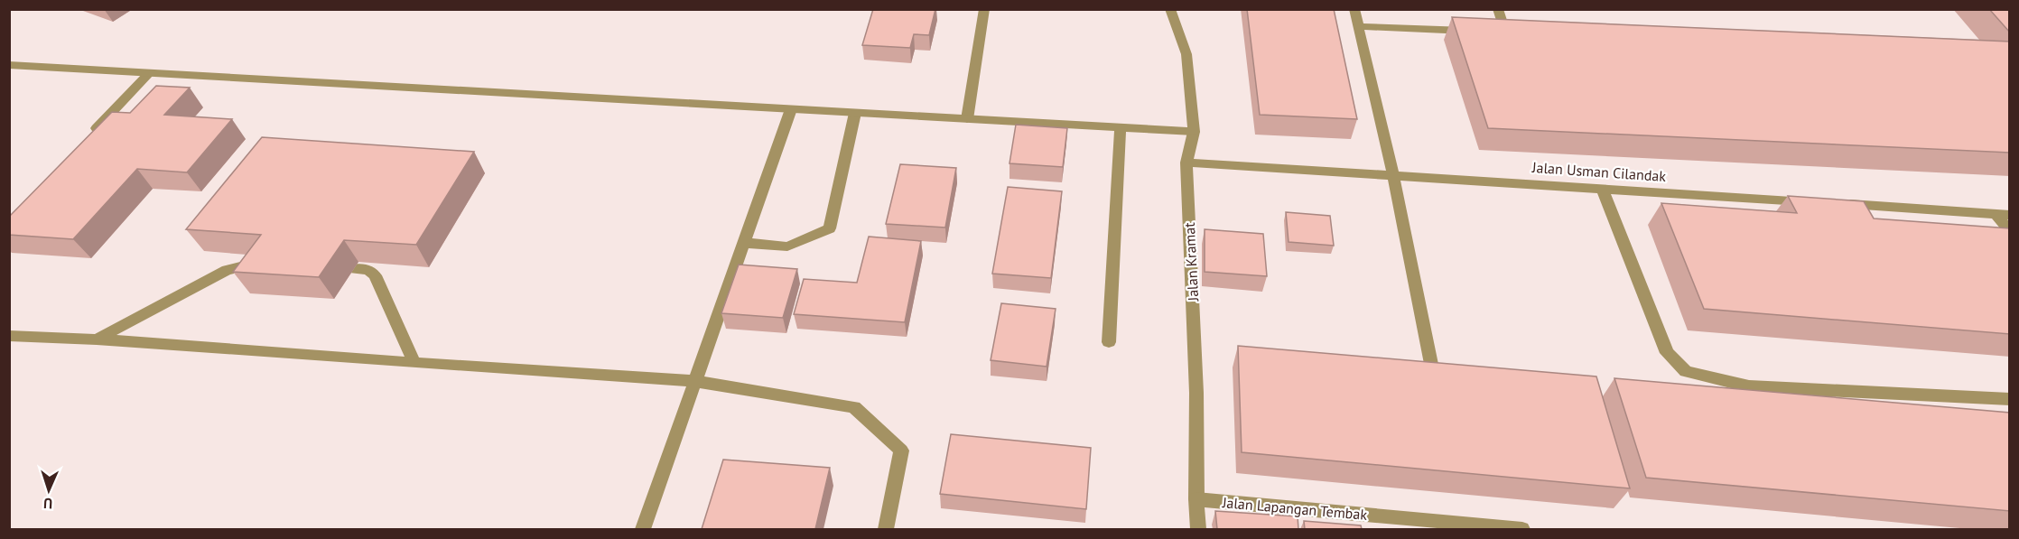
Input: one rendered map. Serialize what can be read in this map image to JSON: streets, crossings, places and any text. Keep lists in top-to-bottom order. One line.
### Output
{"streets":{"street":["Jalan Usman Cilandak","Jalan Kramat","Jalan Lapangan Tembak"]},"crossings":[["Jalan Usman Cilandak","Jalan Kramat"],["Jalan Kramat","Jalan Lapangan Tembak"]],"north":"bottom"}
